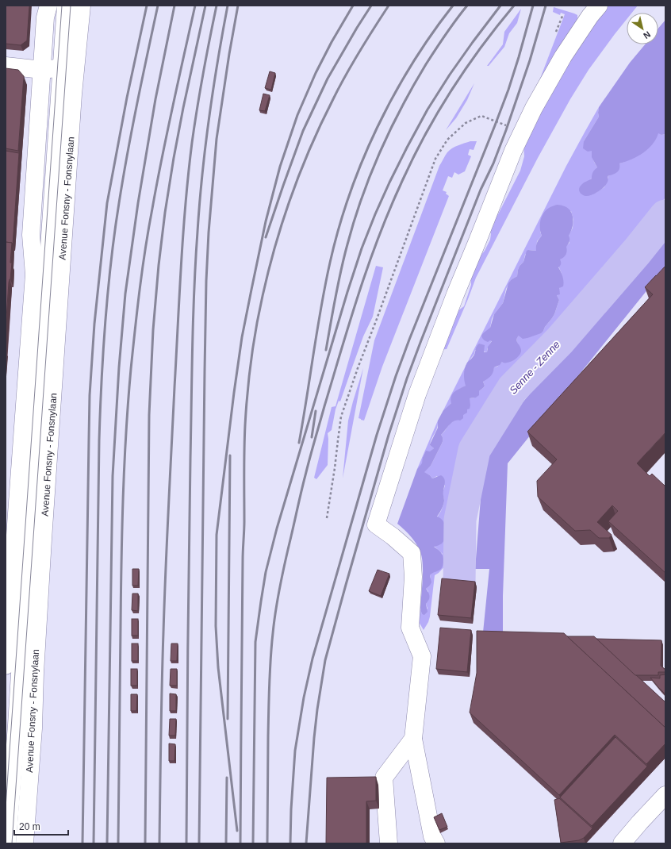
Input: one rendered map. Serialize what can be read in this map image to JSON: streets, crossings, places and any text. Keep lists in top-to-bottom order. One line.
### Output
{"streets":{"main road":["Avenue Fonsny - Fonsnylaan"]},"water":["Senne - Zenne"],"scale_bar":"20 m","north":"bottom right"}
